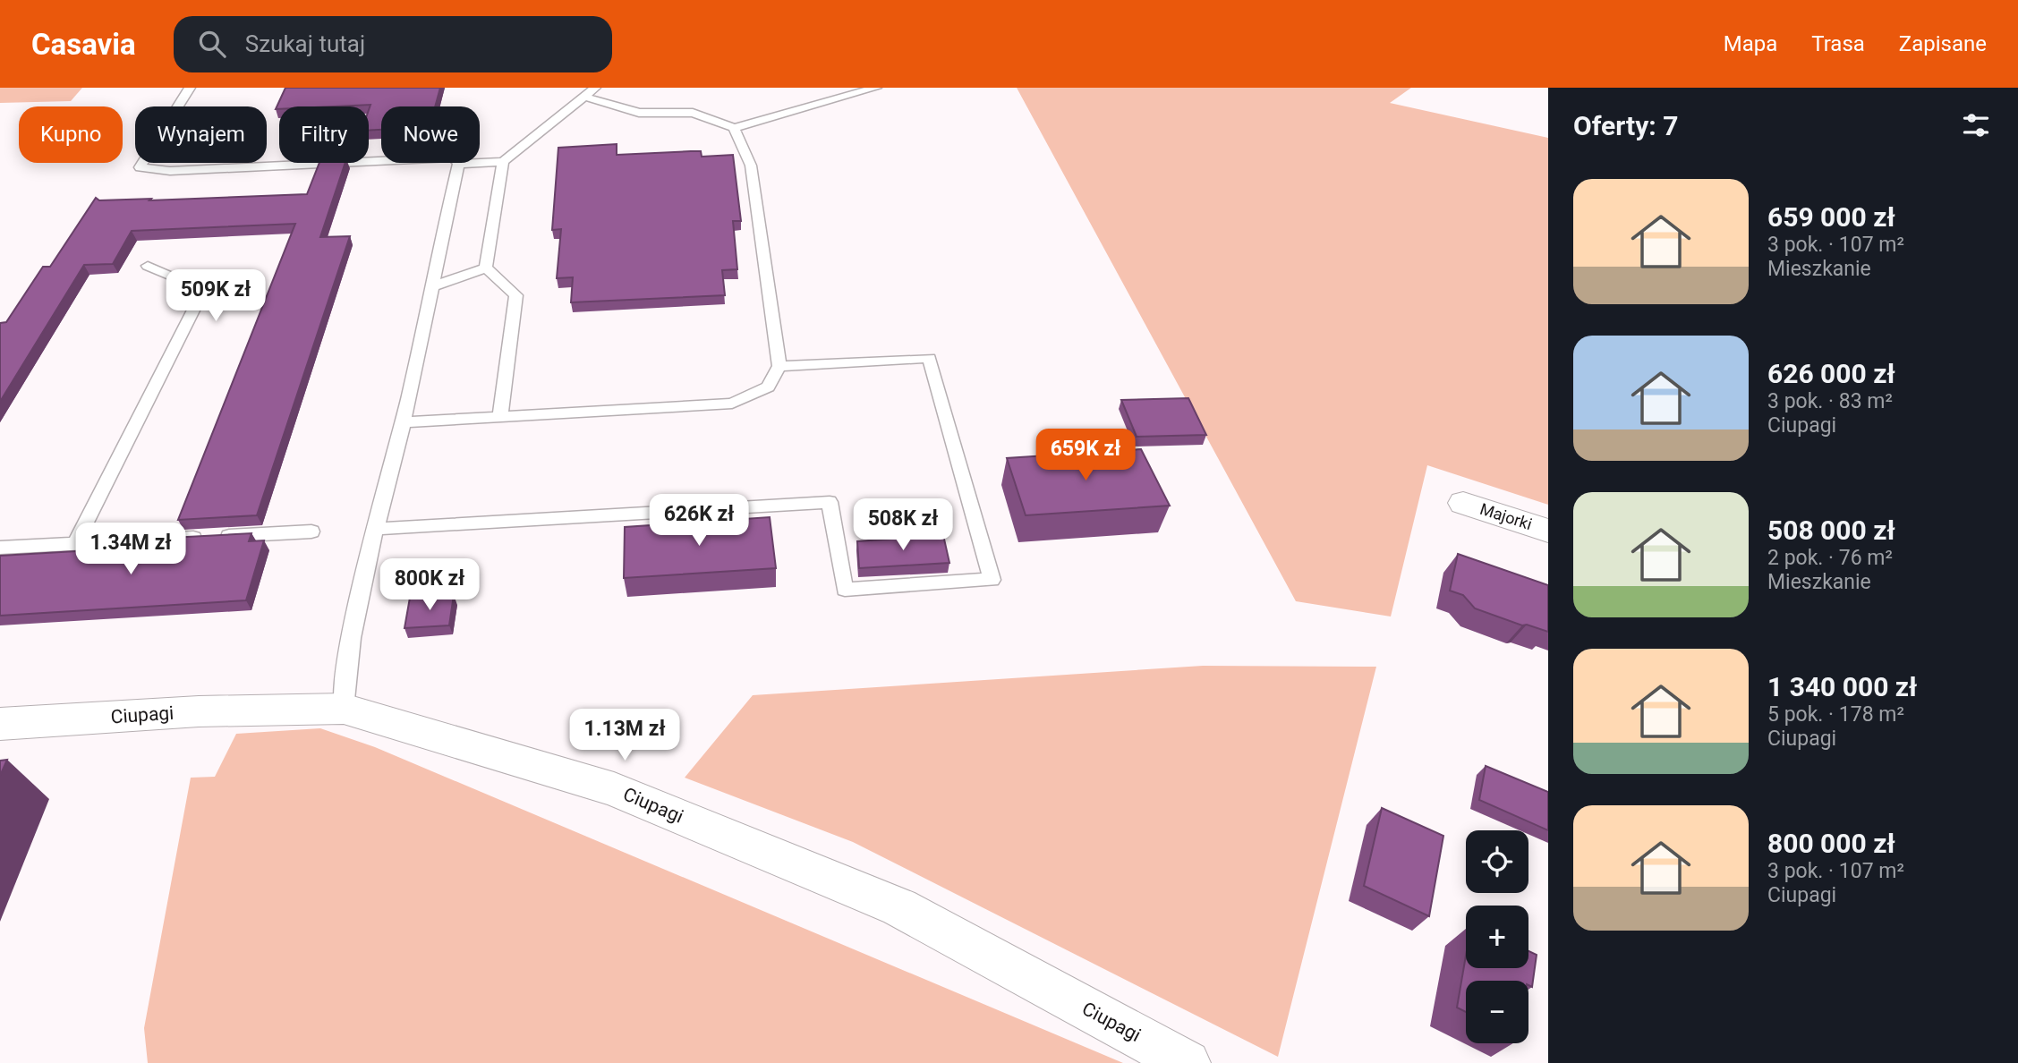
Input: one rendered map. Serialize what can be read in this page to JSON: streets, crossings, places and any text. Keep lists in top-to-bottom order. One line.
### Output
{"streets":{"street":["Majorki","Ciupagi"]},"page":{"header":"Casavia","search":"Szukaj tutaj","nav":["Mapa","Trasa","Zapisane"],"heading":"Oferty: 7","chip":["Kupno","Wynajem","Filtry","Nowe"],"list":[{"name":"659 000 zł","note":"3 pok. · 107 m² · Mieszkanie"},{"name":"626 000 zł","note":"3 pok. · 83 m² · Ciupagi"},{"name":"508 000 zł","note":"2 pok. · 76 m² · Mieszkanie"},{"name":"1 340 000 zł","note":"5 pok. · 178 m² · Ciupagi"},{"name":"800 000 zł","note":"3 pok. · 107 m² · Ciupagi"}],"price":["509K zł","659K zł","626K zł","508K zł","1.34M zł","800K zł","1.13M zł"],"map_buttons":["+","−"]}}
